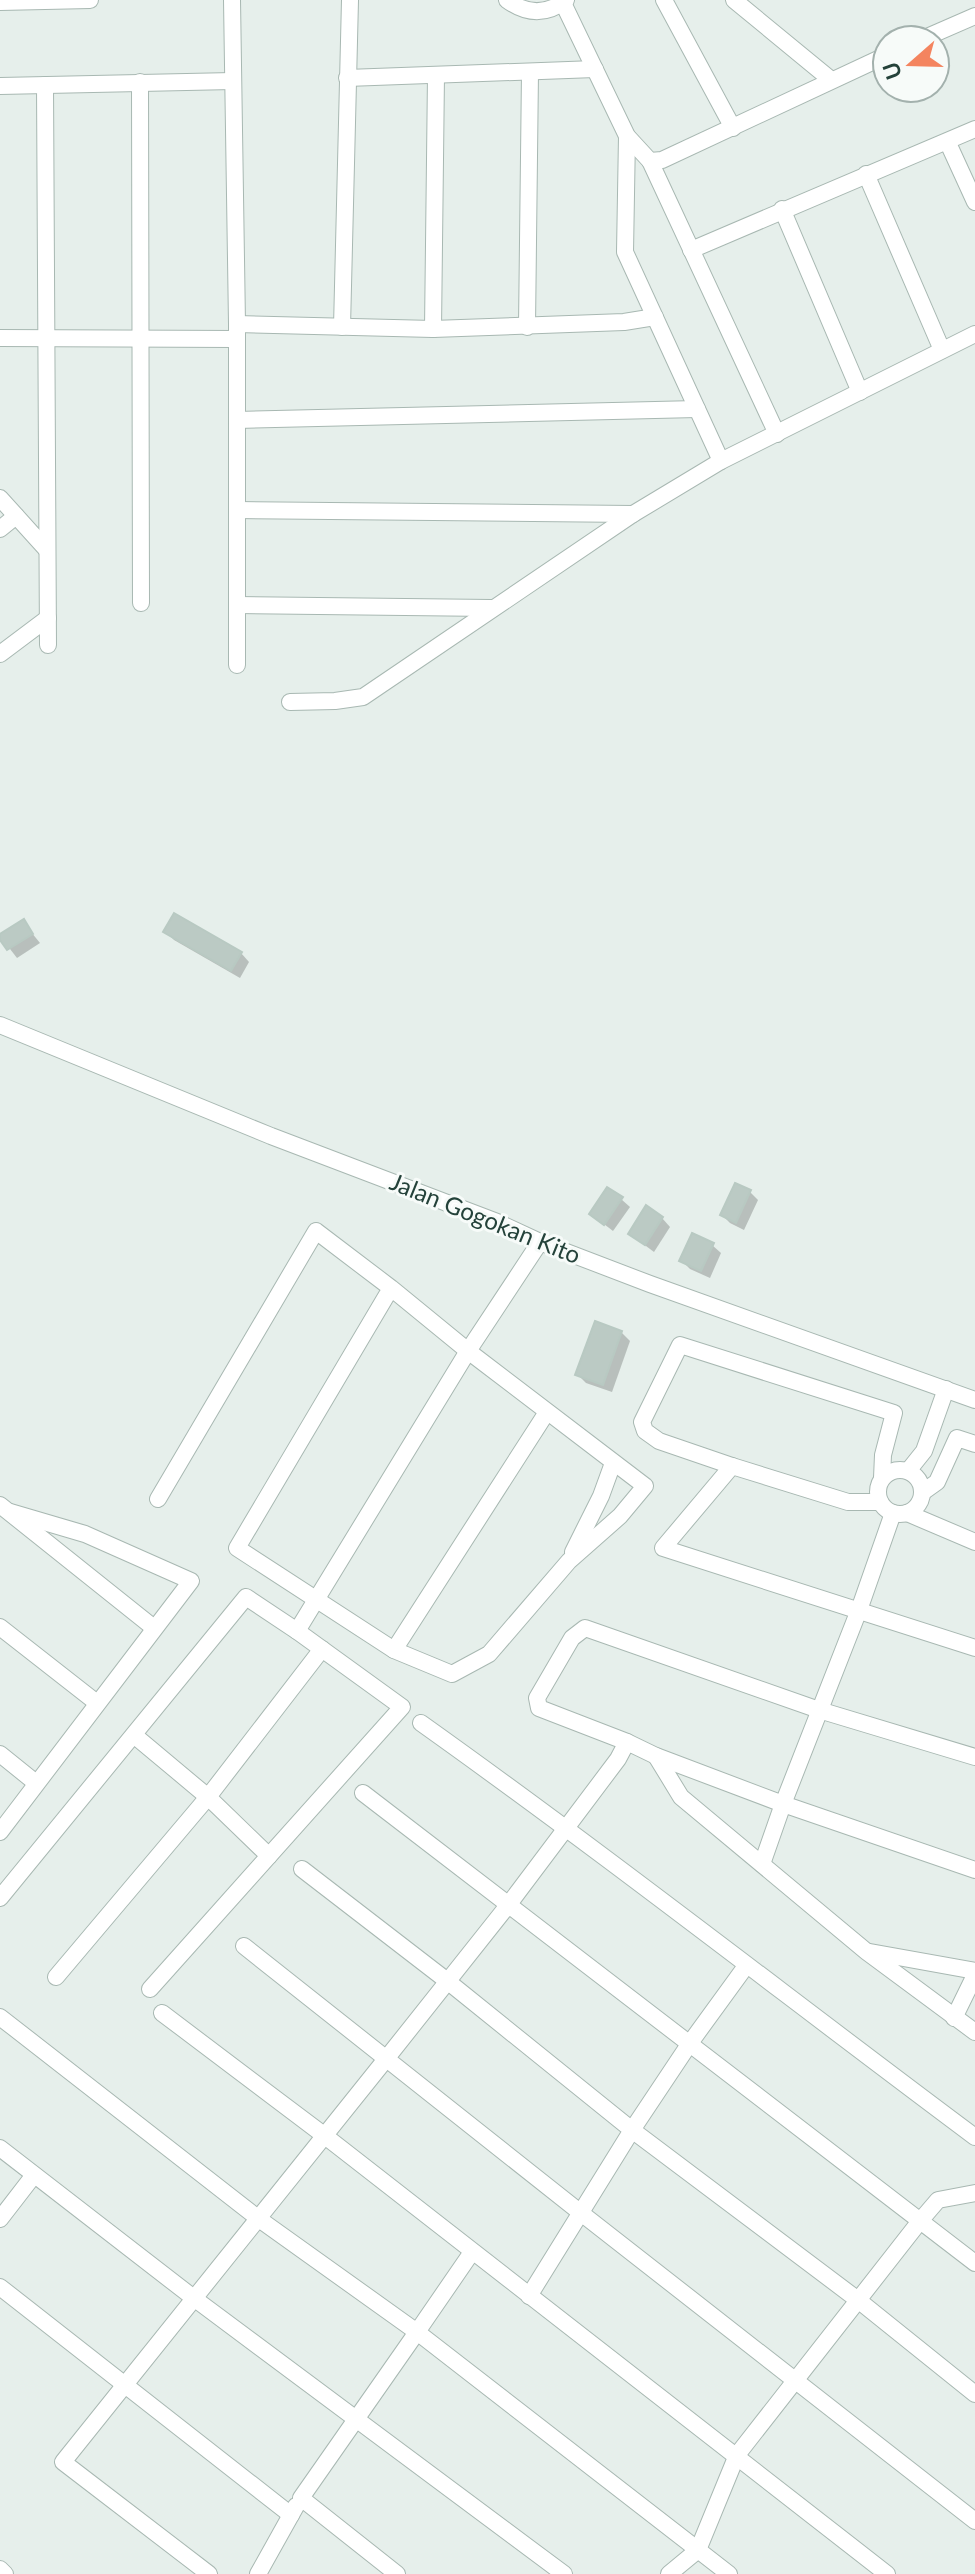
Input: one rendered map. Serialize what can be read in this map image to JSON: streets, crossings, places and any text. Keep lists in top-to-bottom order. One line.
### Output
{"streets":{"street":["Jalan Gogokan Kito"]},"north":"left"}
